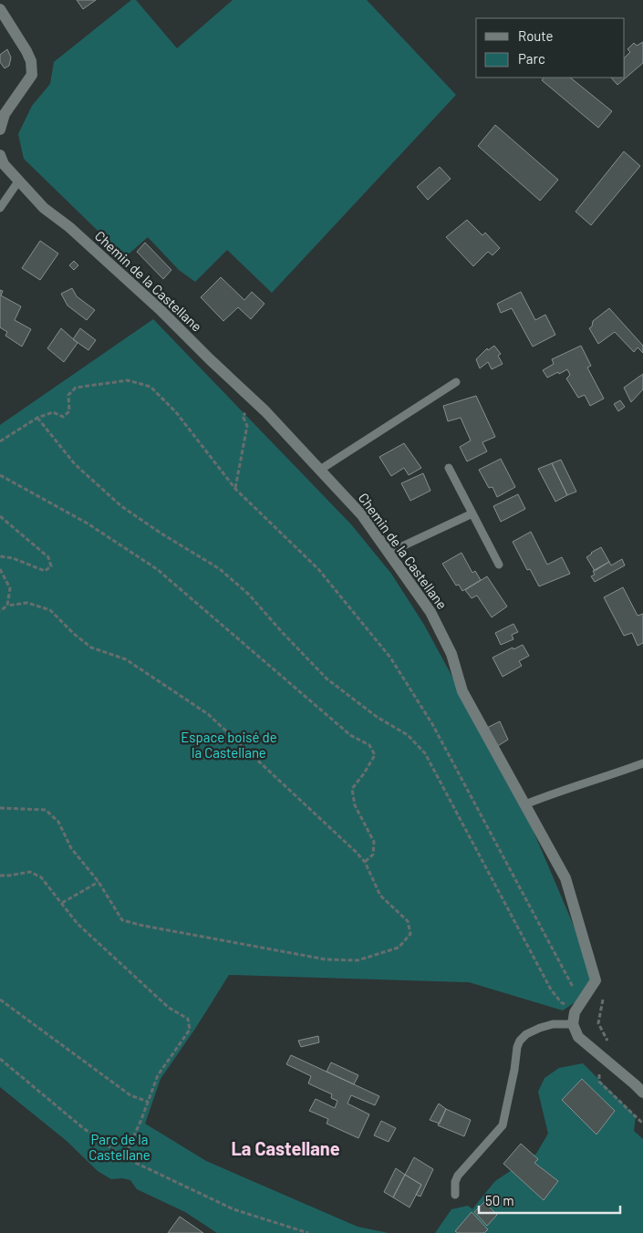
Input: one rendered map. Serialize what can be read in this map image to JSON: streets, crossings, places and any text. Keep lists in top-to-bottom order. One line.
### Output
{"streets":{"street":["Chemin de la Castellane"]},"districts":["La Castellane"],"parks":["Espace boisé de la Castellane","Parc de la Castellane"],"legend":["Route","Parc"],"scale_bar":"50 m"}
